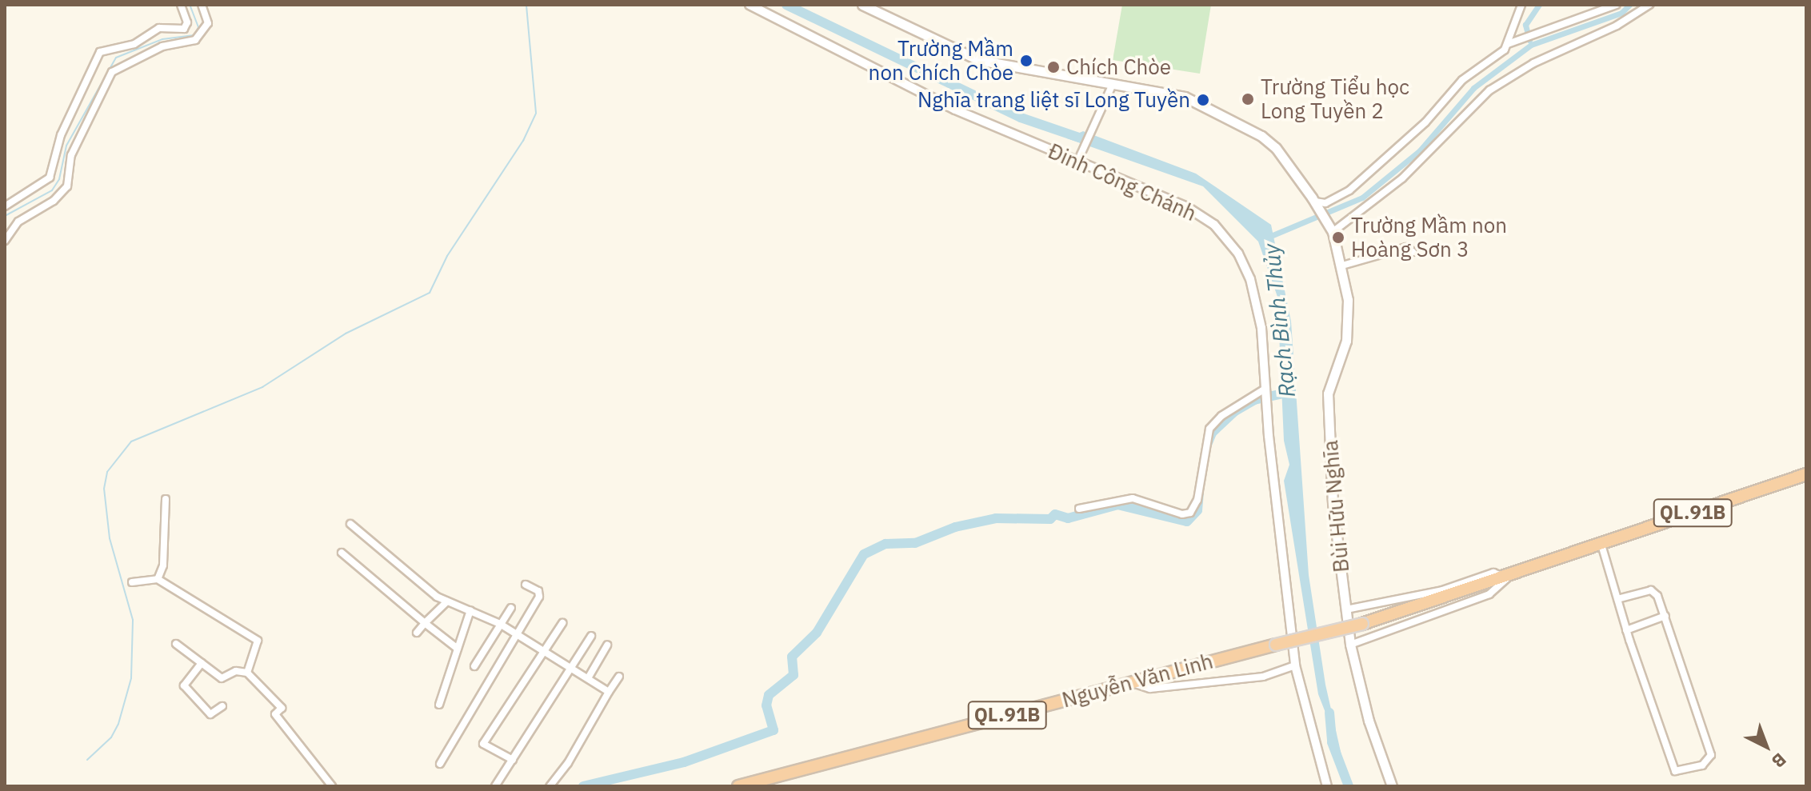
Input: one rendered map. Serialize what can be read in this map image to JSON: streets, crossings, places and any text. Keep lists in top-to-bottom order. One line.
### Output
{"streets":{"highway":["QL.91B","Nguyễn Văn Linh"],"main road":["Bùi Hữu Nghĩa"],"street":["Đinh Công Chánh"]},"crossings":[["QL.91B","Nguyễn Văn Linh"]],"water":["Rạch Bình Thủy"],"places":["Trường Mầm non Chích Chòe","Chích Chòe","Trường Tiểu học Long Tuyền 2","Nghĩa trang liệt sĩ Long Tuyền","Trường Mầm non Hoàng Sơn 3"],"north":"bottom right"}
